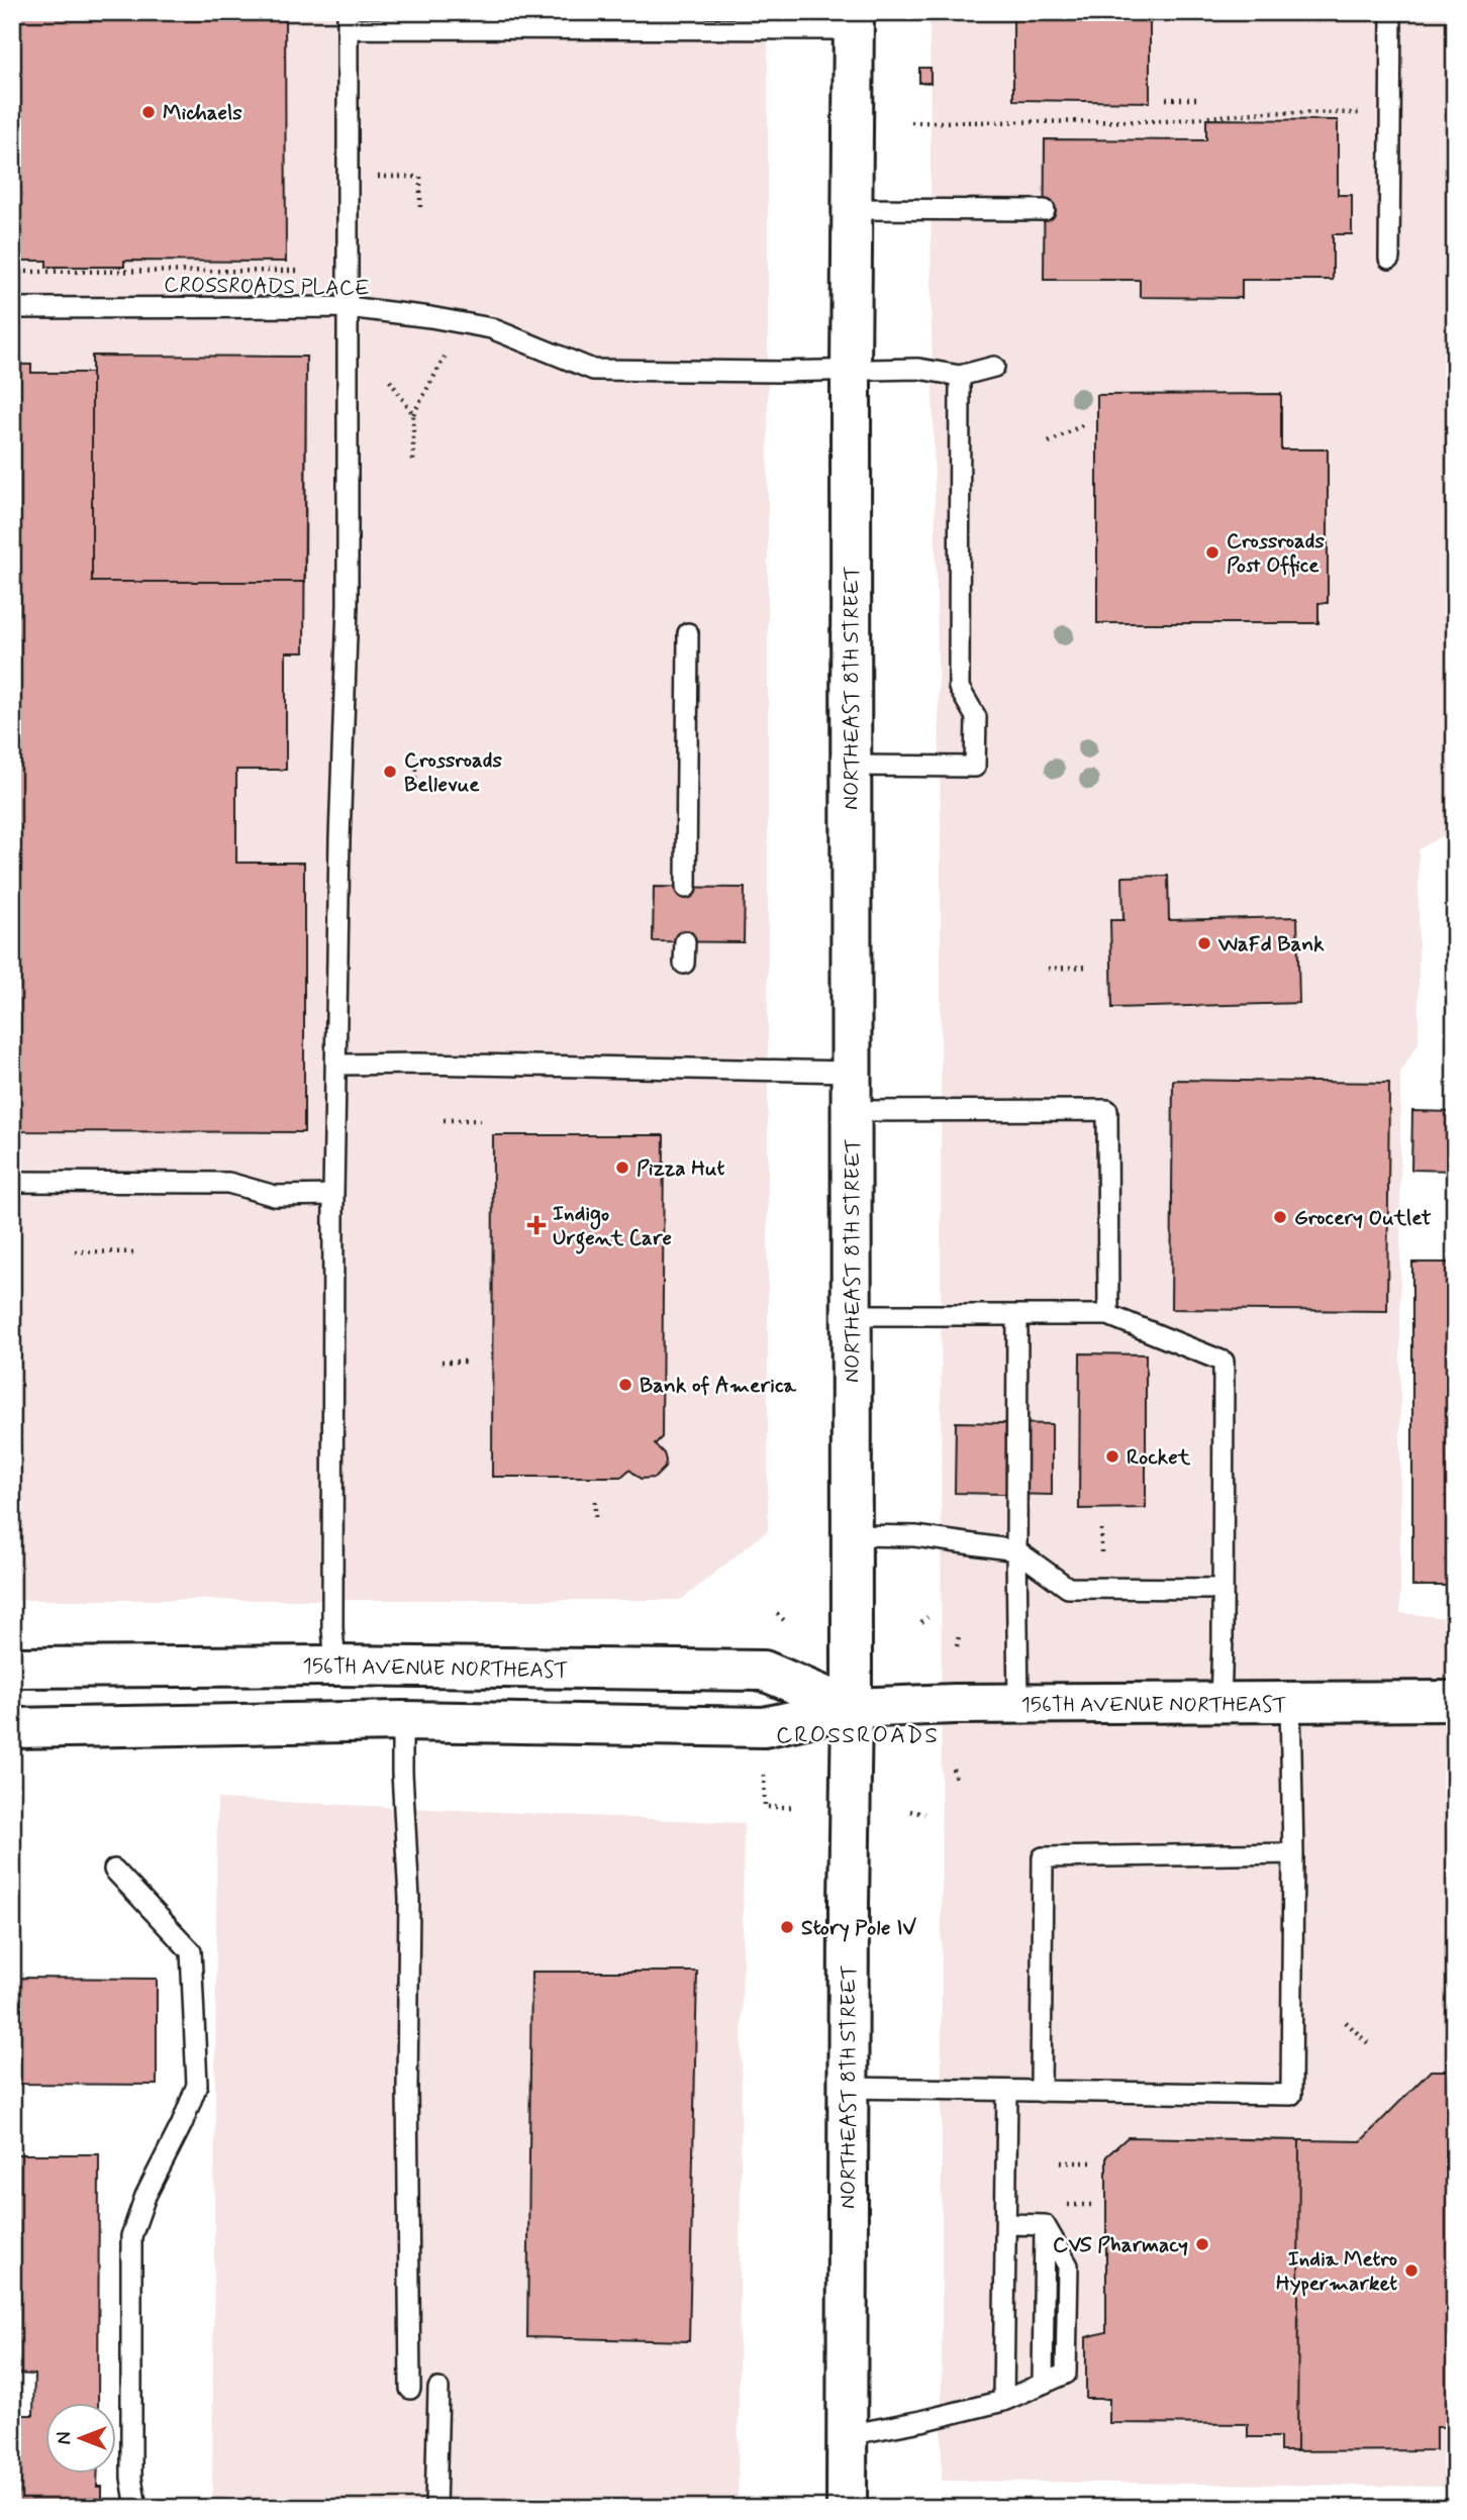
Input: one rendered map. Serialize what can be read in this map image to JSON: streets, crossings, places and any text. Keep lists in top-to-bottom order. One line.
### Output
{"streets":{"main road":["NORTHEAST 8TH STREET","156TH AVENUE NORTHEAST"],"lane":["CROSSROADS PLACE"]},"crossings":[["CROSSROADS PLACE","NORTHEAST 8TH STREET"],["NORTHEAST 8TH STREET","156TH AVENUE NORTHEAST"]],"districts":["CROSSROADS"],"places":{"other":["Michaels","Crossroads Post Office","Crossroads Bellevue","WaFd Bank","Pizza Hut","Grocery Outlet","Bank of America","Rocket","Story Pole IV","CVS Pharmacy","India Metro Hypermarket"],"health":["Indigo Urgent Care"]},"north":"left"}
